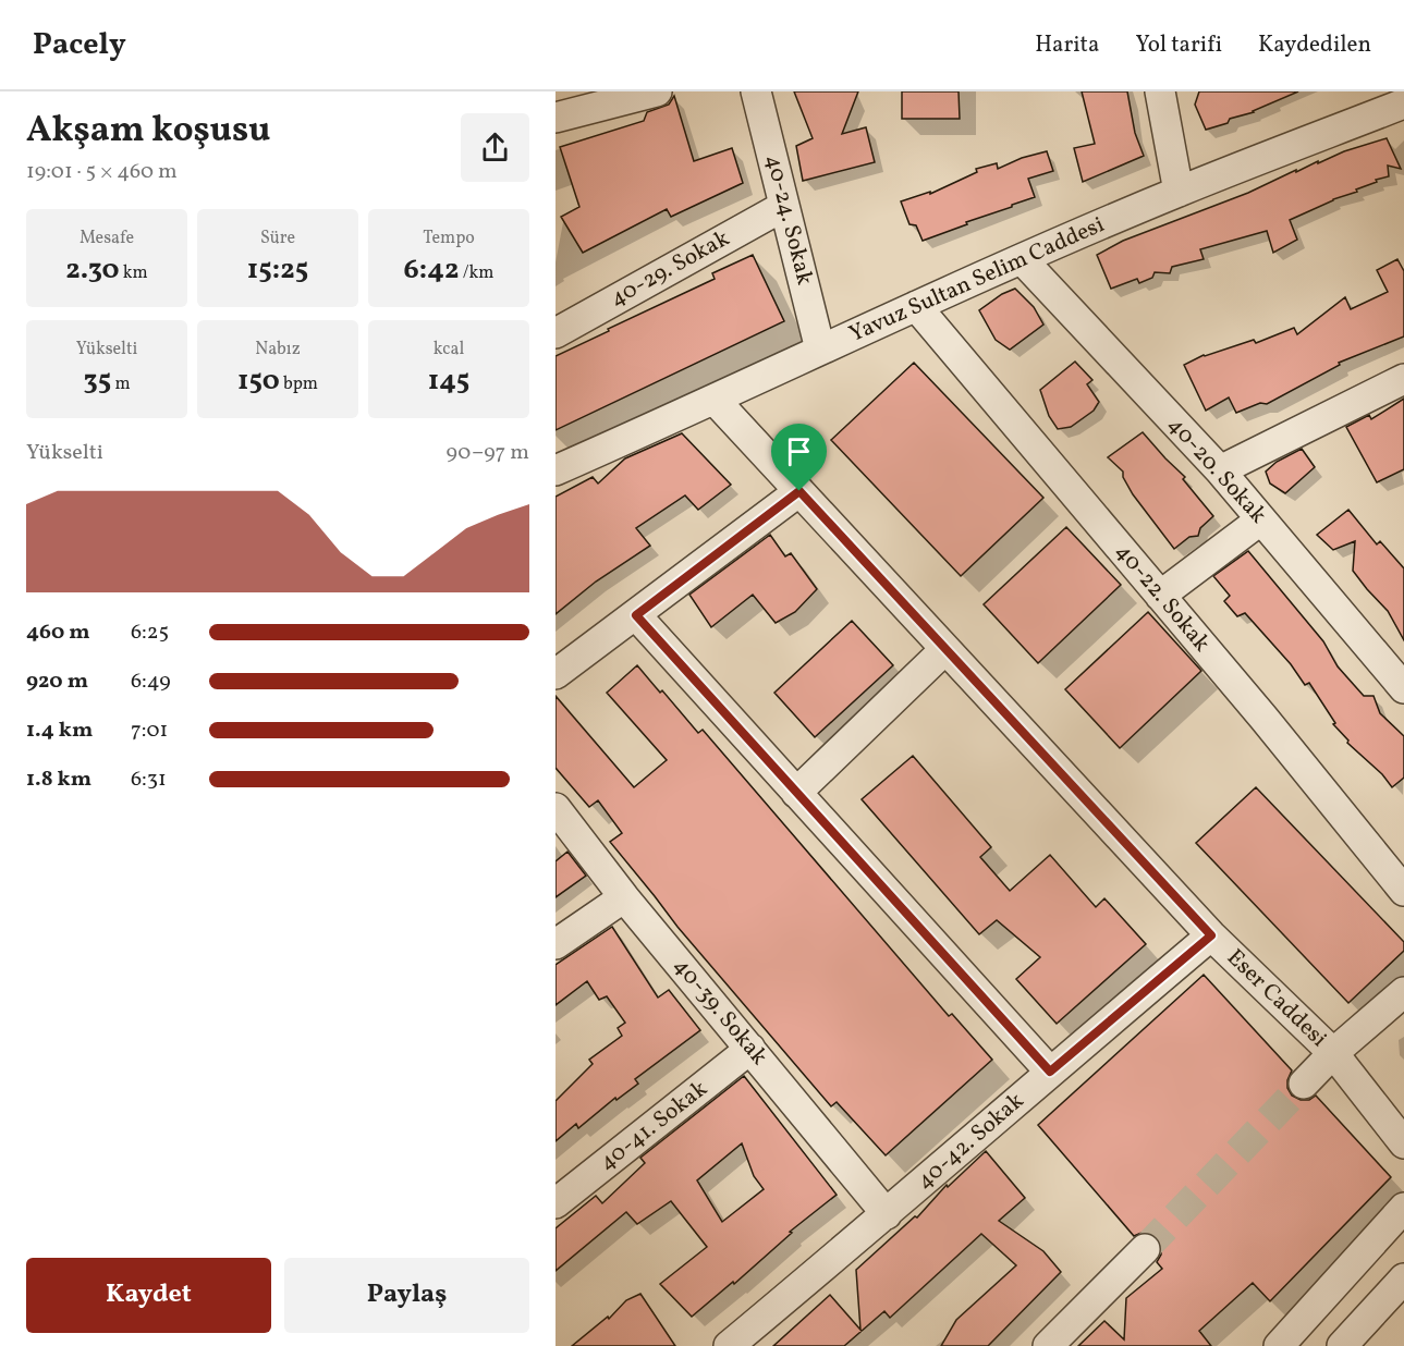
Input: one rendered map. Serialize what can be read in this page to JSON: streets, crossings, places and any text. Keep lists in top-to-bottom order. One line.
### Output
{"streets":{"street":["40-24. Sokak","40-29. Sokak","Yavuz Sultan Selim Caddesi","40-20. Sokak","40-22. Sokak","Eser Caddesi","40-39. Sokak","40-41. Sokak","40-42. Sokak"]},"crossings":[["40-24. Sokak","40-29. Sokak"],["40-24. Sokak","Yavuz Sultan Selim Caddesi"],["Yavuz Sultan Selim Caddesi","40-20. Sokak"],["Yavuz Sultan Selim Caddesi","40-22. Sokak"],["Yavuz Sultan Selim Caddesi","Eser Caddesi"],["Eser Caddesi","40-42. Sokak"],["40-39. Sokak","40-41. Sokak"],["40-39. Sokak","40-42. Sokak"]],"page":{"header":"Pacely","nav":["Harita","Yol tarifi","Kaydedilen"],"heading":["Akşam koşusu","19:01 · 5 × 460 m"],"stats":[["Mesafe","2.30 km"],["Süre","15:25"],["Tempo","6:42 /km"],["Yükselti","35 m"],["Nabız","150 bpm"],["kcal","145"]],"chart":["Yükselti","90–97 m"],"list":[{"name":"460 m","note":"6:25"},{"name":"920 m","note":"6:49"},{"name":"1.4 km","note":"7:01"},{"name":"1.8 km","note":"6:31"}],"buttons":["Kaydet","Paylaş"]}}
